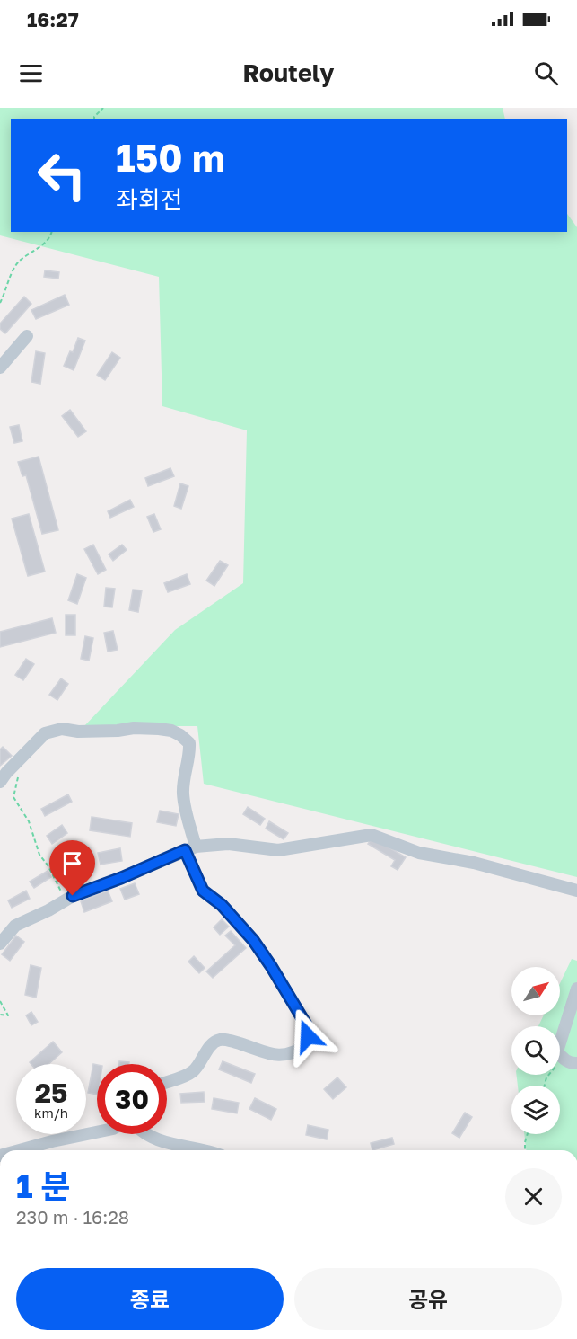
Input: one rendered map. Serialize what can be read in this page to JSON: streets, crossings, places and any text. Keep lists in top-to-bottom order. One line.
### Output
{"north":"top right","page":{"status":"16:27","header":"Routely","turn":["150 m","좌회전"],"speed":"25 km/h","limit":"30","heading":["1 분","230 m · 16:28"],"buttons":["종료","공유"]}}
